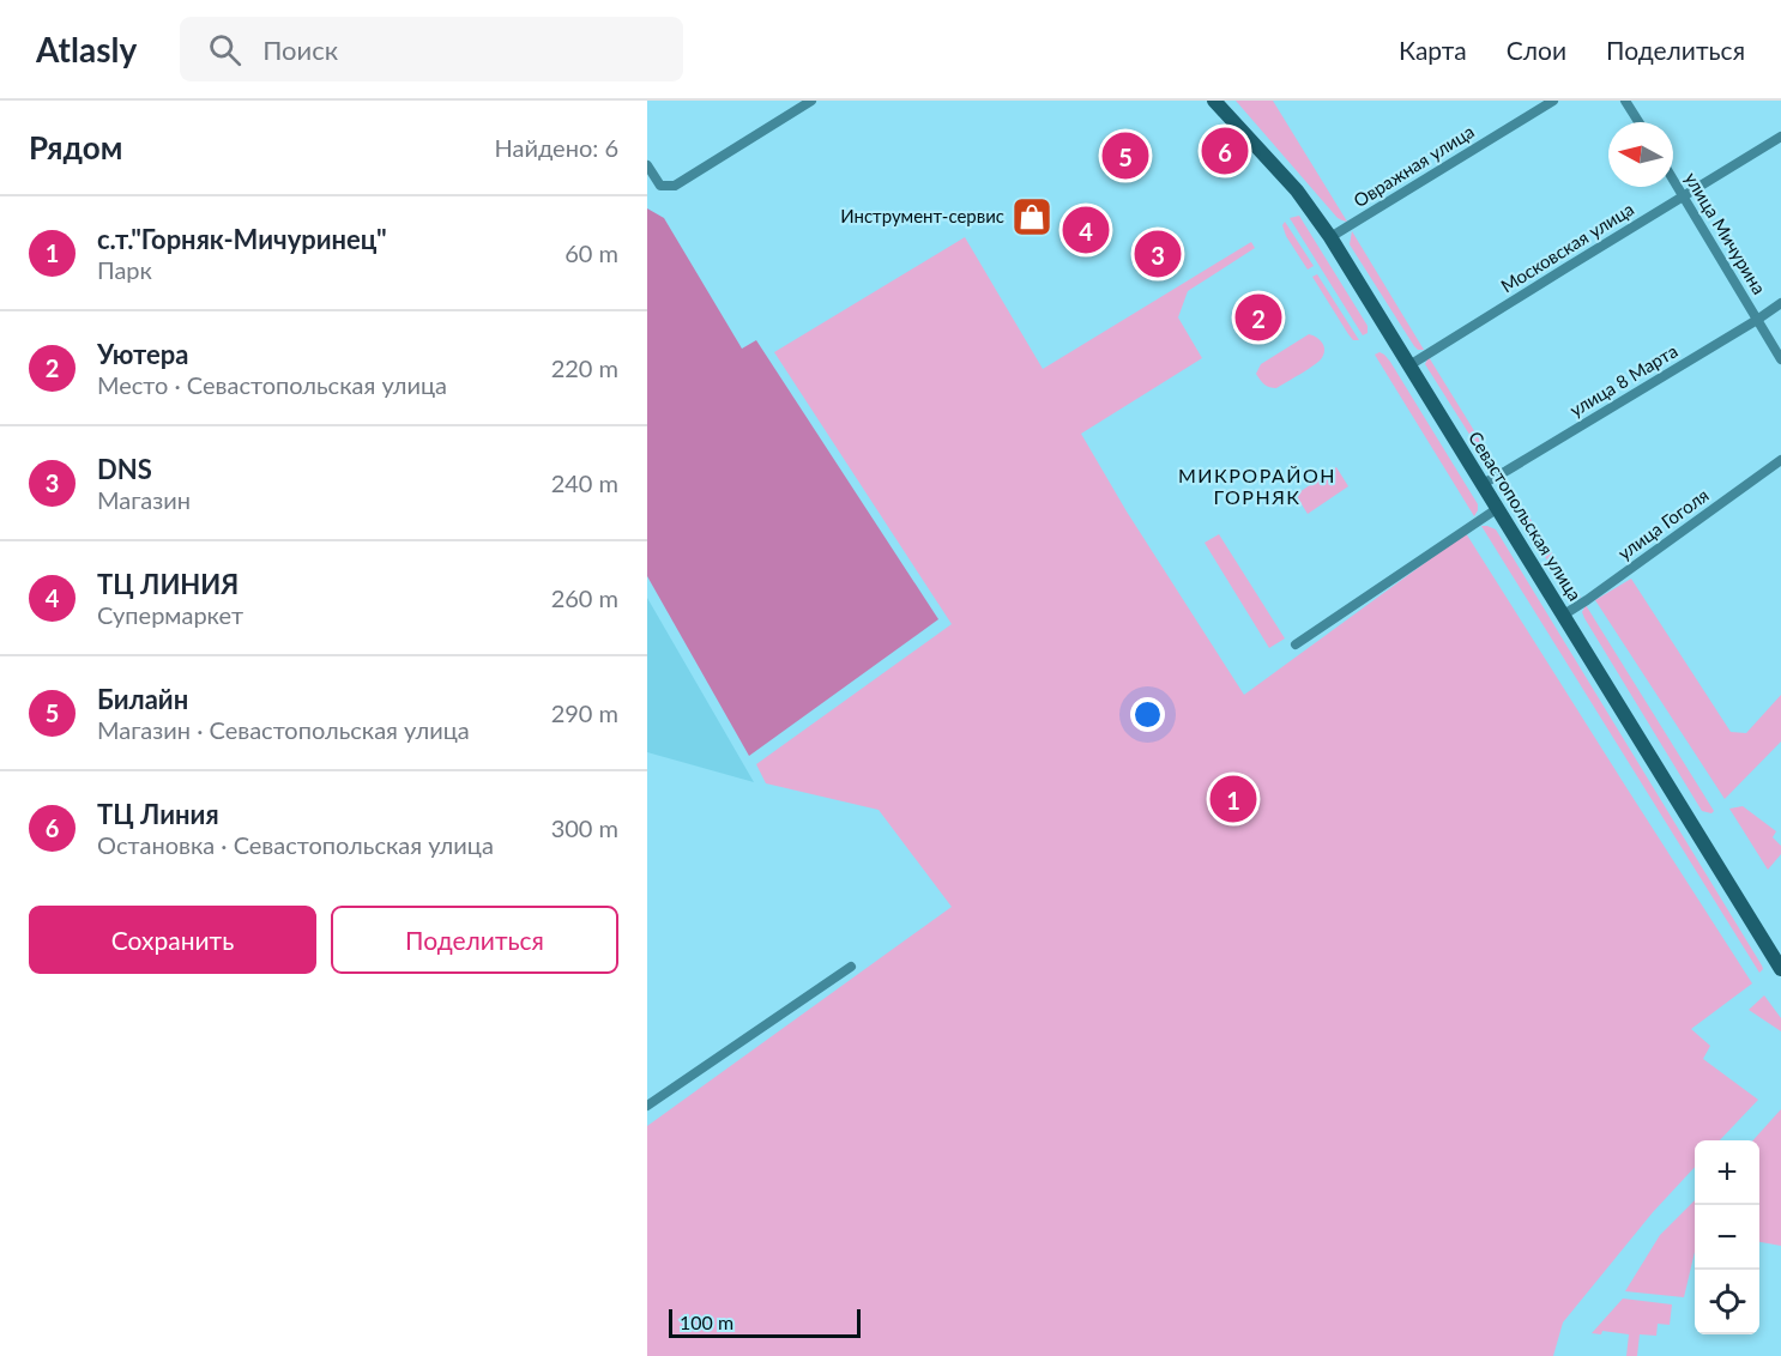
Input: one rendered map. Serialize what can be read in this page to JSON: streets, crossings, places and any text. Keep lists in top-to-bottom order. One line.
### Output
{"streets":{"main road":["Севастопольская улица"],"street":["Овражная улица","улица Мичурина","Московская улица","улица 8 Марта","улица Гоголя"]},"crossings":[["Овражная улица","Севастопольская улица"],["улица Мичурина","Московская улица"],["улица Мичурина","улица 8 Марта"],["Московская улица","Севастопольская улица"],["улица 8 Марта","Севастопольская улица"],["Севастопольская улица","улица Гоголя"]],"districts":["МИКРОРАЙОН ГОРНЯК"],"places":{"shop":["Инструмент-сервис"]},"scale_bar":"100 m","north":"left","page":{"header":"Atlasly","search":"Поиск","nav":["Карта","Слои","Поделиться"],"heading":["Рядом","Найдено: 6"],"pins":["6","5","4","3","2","1"],"list":[{"mark":"1","name":"с.т.\"Горняк-Мичуринец\"","note":"Парк","value":"60 m"},{"mark":"2","name":"Уютера","note":"Место · Севастопольская улица","value":"220 m"},{"mark":"3","name":"DNS","note":"Магазин","value":"240 m"},{"mark":"4","name":"ТЦ ЛИНИЯ","note":"Супермаркет","value":"260 m"},{"mark":"5","name":"Билайн","note":"Магазин · Севастопольская улица","value":"290 m"},{"mark":"6","name":"ТЦ Линия","note":"Остановка · Севастопольская улица","value":"300 m"}],"buttons":["Сохранить","Поделиться"],"map_buttons":["+","−"],"scale":"100 m"}}
